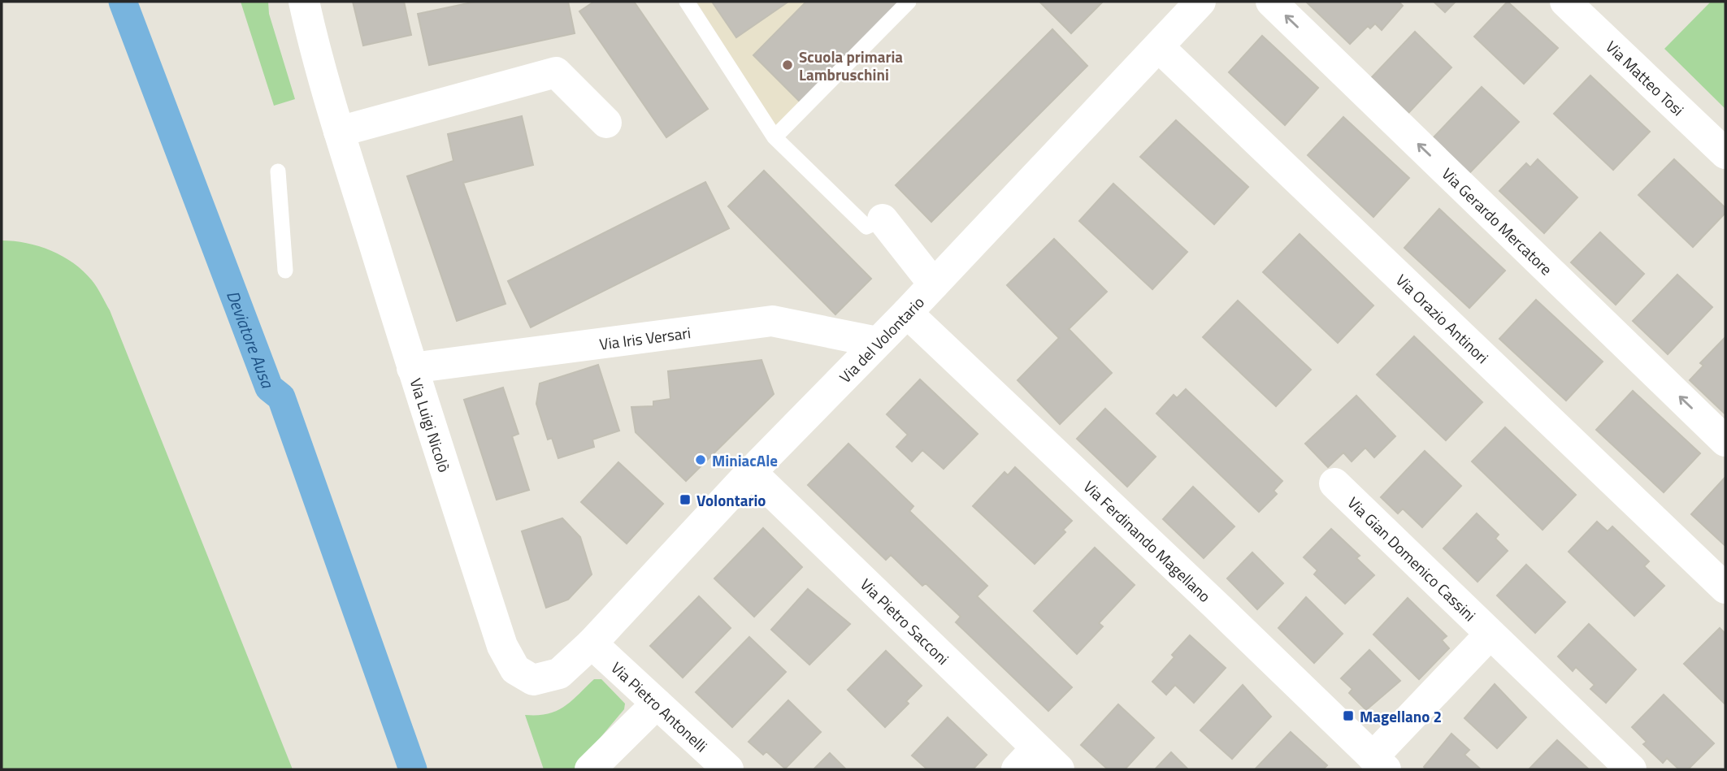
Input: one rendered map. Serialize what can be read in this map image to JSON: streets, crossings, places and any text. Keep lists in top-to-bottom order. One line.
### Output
{"streets":{"street":["Via Matteo Tosi","Via Gerardo Mercatore","Via Orazio Antinori","Via Iris Versari","Via del Volontario","Via Luigi Nicolò","Via Ferdinando Magellano","Via Gian Domenico Cassini","Via Pietro Sacconi","Via Pietro Antonelli"]},"crossings":[["Via Orazio Antinori","Via del Volontario"],["Via Iris Versari","Via del Volontario"],["Via Iris Versari","Via Luigi Nicolò"],["Via del Volontario","Via Luigi Nicolò"],["Via del Volontario","Via Ferdinando Magellano"],["Via del Volontario","Via Pietro Sacconi"],["Via del Volontario","Via Pietro Antonelli"],["Via Ferdinando Magellano","Via Gian Domenico Cassini"]],"one_way":["Via Gerardo Mercatore"],"water":["Deviatore Ausa"],"places":{"other":["Scuola primaria Lambruschini","MiniacAle"],"transit":["Volontario","Magellano 2"]}}
